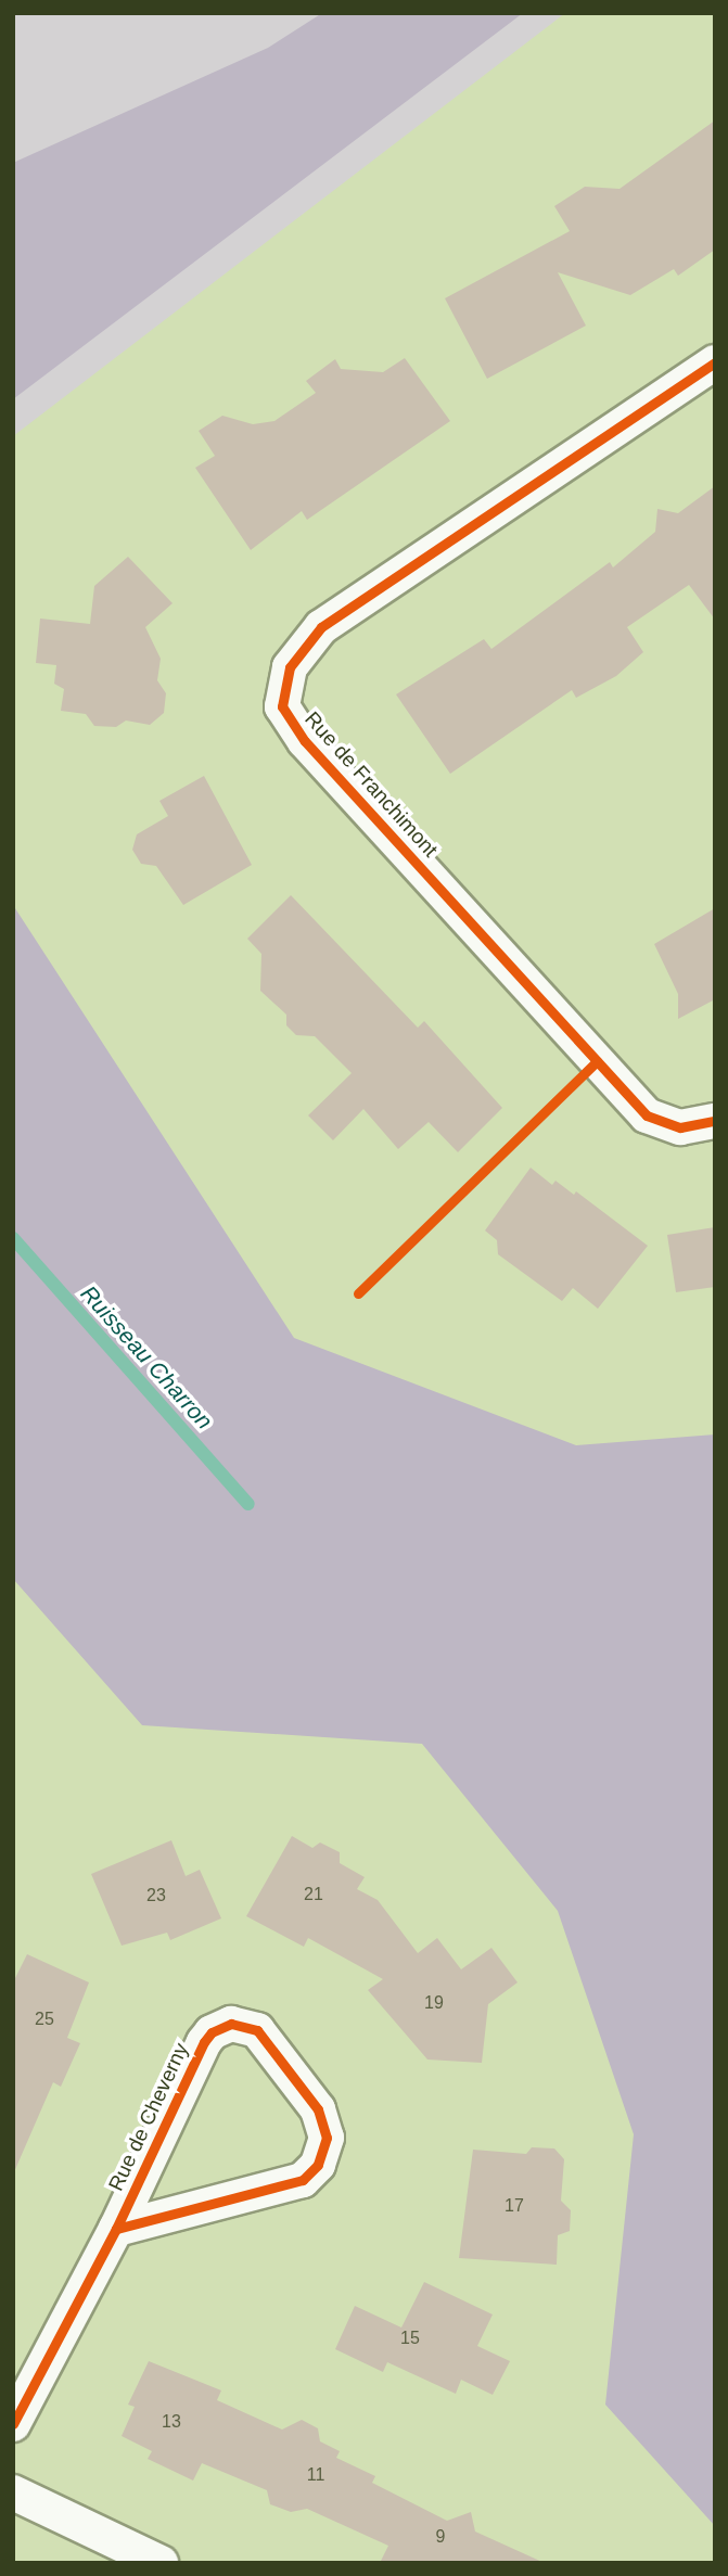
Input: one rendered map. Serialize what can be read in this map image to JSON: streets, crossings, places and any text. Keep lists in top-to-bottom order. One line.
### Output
{"streets":{"street":["Rue de Franchimont","Rue de Cheverny"]},"water":["Ruisseau Charron"],"house_numbers":["21","23","19","25","17","15","13","11","9"]}
